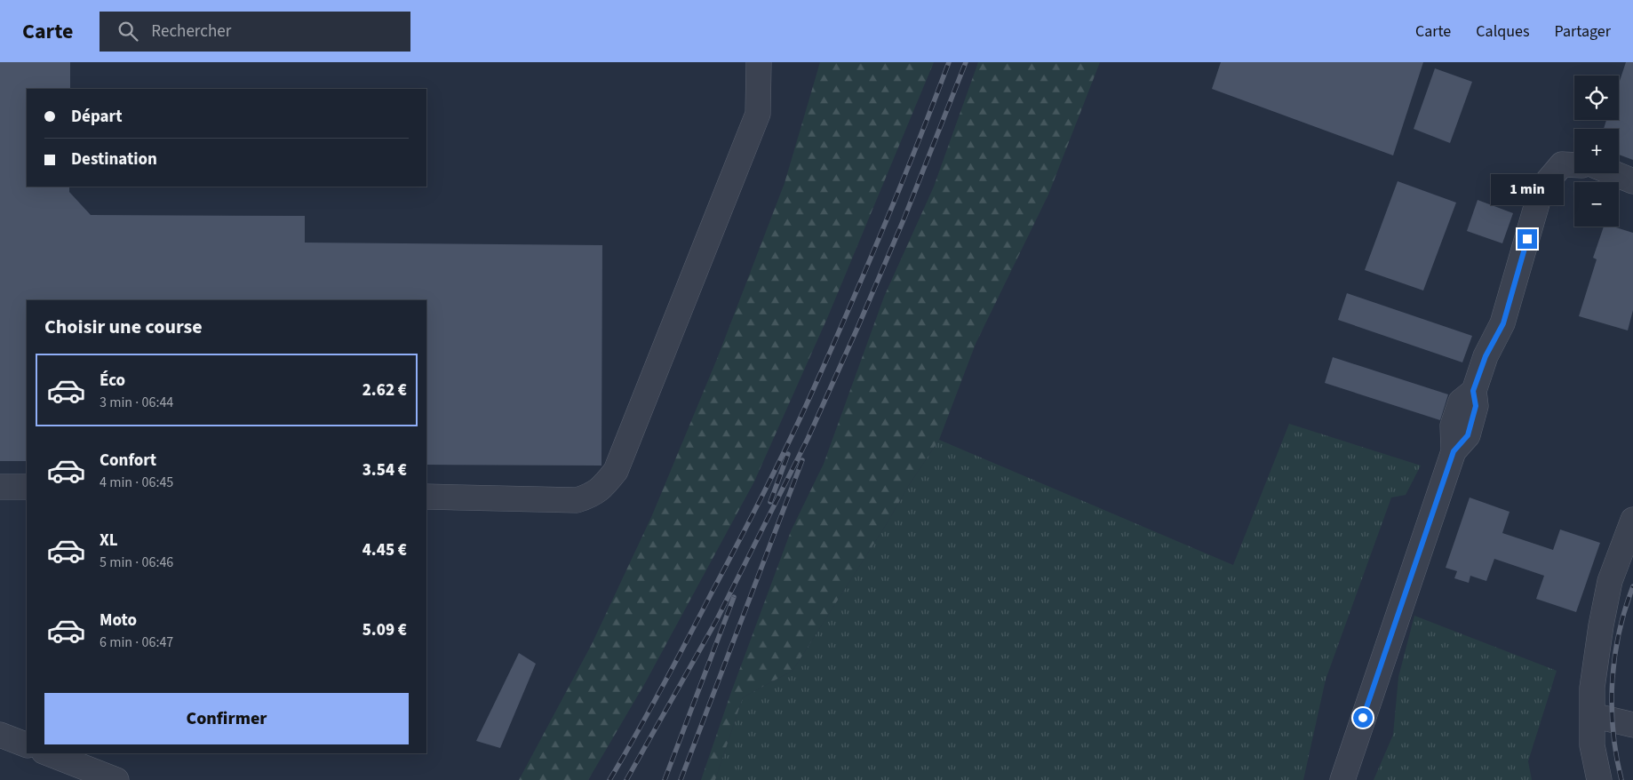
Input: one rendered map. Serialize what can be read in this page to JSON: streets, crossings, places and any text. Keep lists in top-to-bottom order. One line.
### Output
{"page":{"header":"Carte","search":"Rechercher","nav":["Carte","Calques","Partager"],"map_buttons":["+","−"],"banner":["Départ","Destination"],"bubble":"1 min","heading":"Choisir une course","list":[{"name":"Éco","note":"3 min · 06:44","value":"2.62 €"},{"name":"Confort","note":"4 min · 06:45","value":"3.54 €"},{"name":"XL","note":"5 min · 06:46","value":"4.45 €"},{"name":"Moto","note":"6 min · 06:47","value":"5.09 €"}],"buttons":"Confirmer"}}
